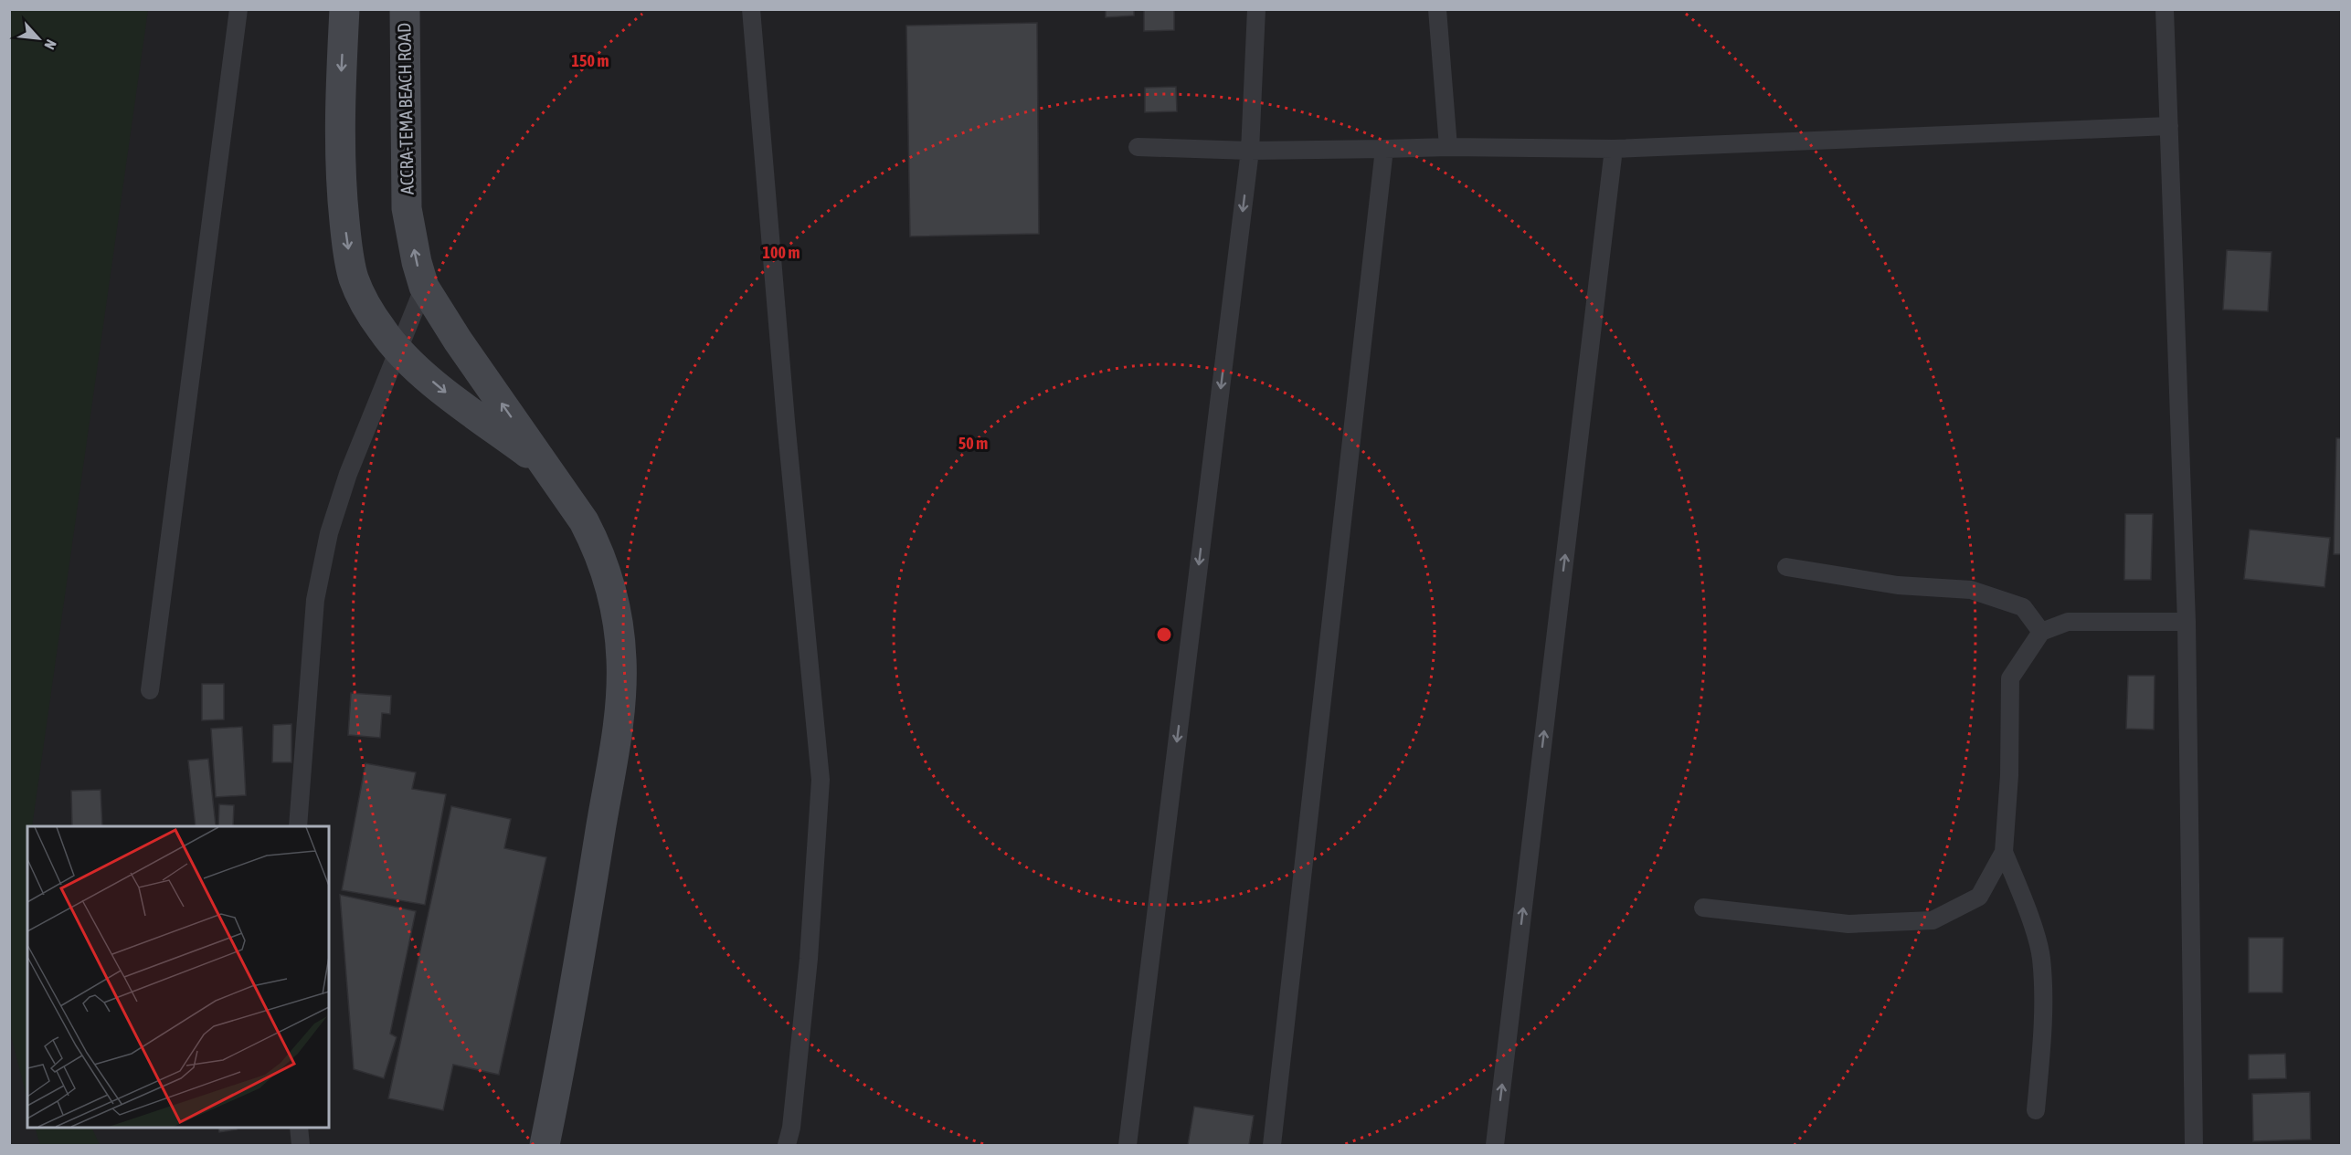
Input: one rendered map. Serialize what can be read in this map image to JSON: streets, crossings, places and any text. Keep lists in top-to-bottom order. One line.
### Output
{"streets":{"main road":["ACCRA-TEMA BEACH ROAD"]},"north":"bottom right","rings":["150 m","100 m","50 m"]}
